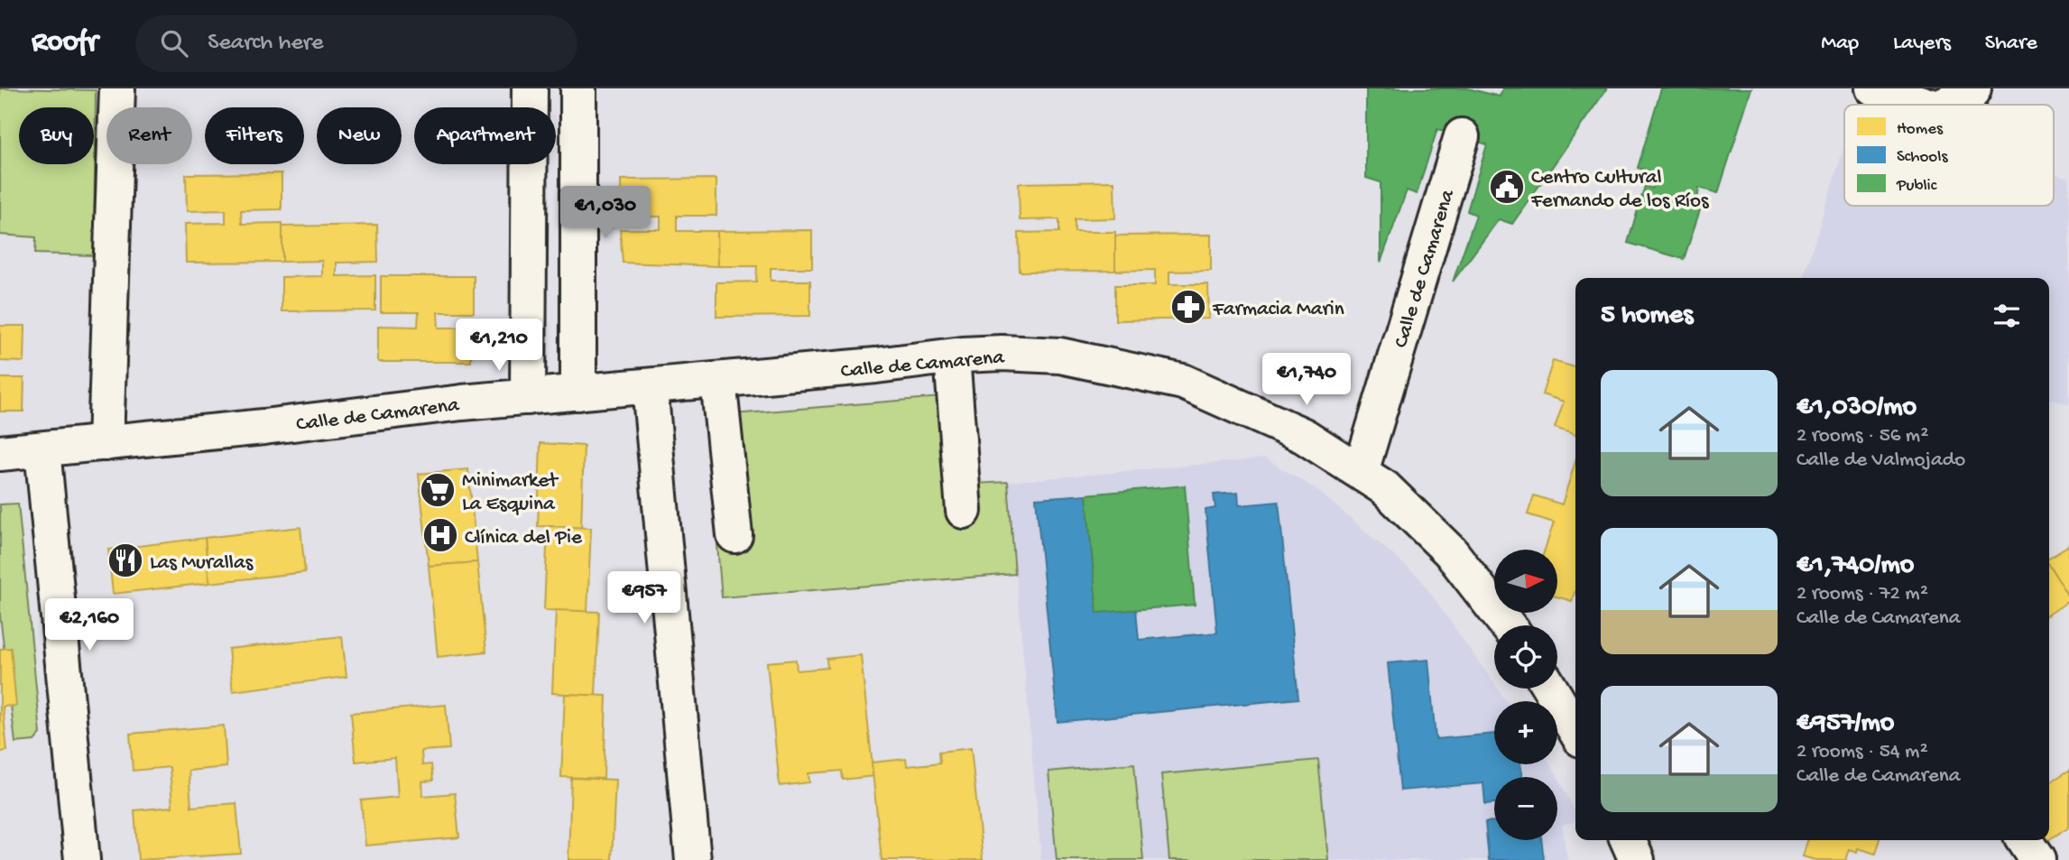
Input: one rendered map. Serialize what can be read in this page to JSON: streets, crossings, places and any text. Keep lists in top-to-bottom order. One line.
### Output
{"streets":{"street":["Calle de Camarena"]},"places":{"public building":["Centro Cultural Fernando de los Ríos"],"pharmacy":["Farmacia Marin"],"supermarket":["Minimarket La Esquina"],"hospital":["Clínica del Pie"],"restaurant":["Las Murallas"]},"legend":["Homes","Schools","Public"],"north":"right","page":{"header":"Roofr","search":"Search here","nav":["Map","Layers","Share"],"chip":["Buy","Rent","Filters","New","Apartment"],"price":["€1,030","€1,210","€1,740","€957","€2,160"],"heading":"5 homes","list":[{"name":"€1,030/mo","note":"2 rooms · 56 m² · Calle de Valmojado"},{"name":"€1,740/mo","note":"2 rooms · 72 m² · Calle de Camarena"},{"name":"€957/mo","note":"2 rooms · 54 m² · Calle de Camarena"}],"map_buttons":["+","−"]}}
